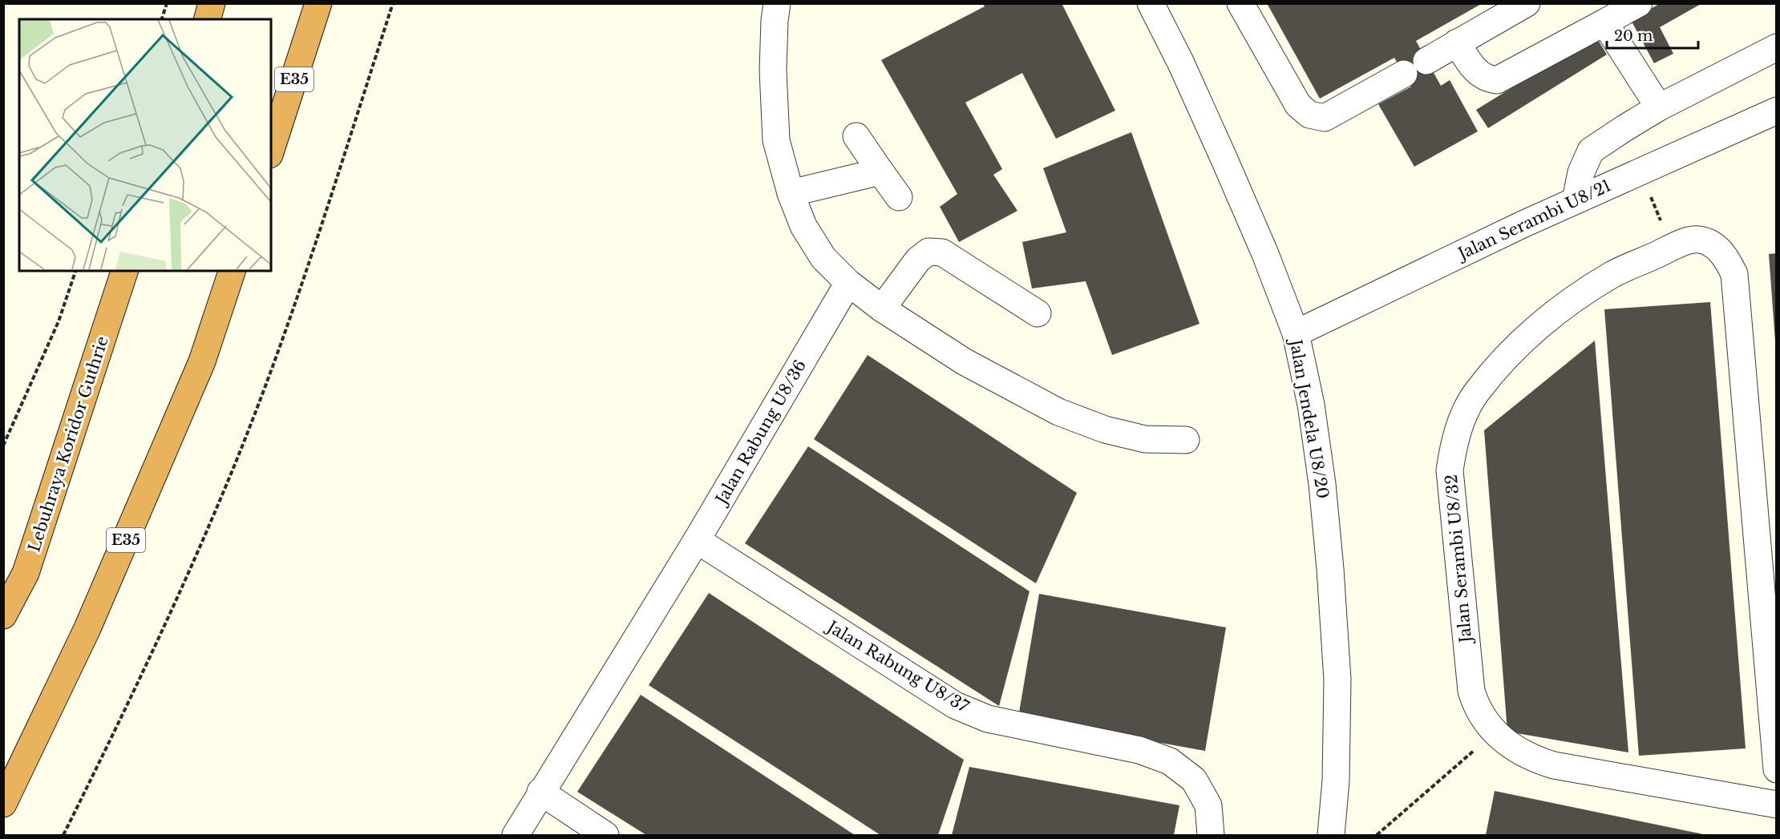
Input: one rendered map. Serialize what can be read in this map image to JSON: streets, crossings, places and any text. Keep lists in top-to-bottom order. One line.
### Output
{"streets":{"highway":["E35","Lebuhraya Koridor Guthrie"],"street":["Jalan Serambi U8/21","Jalan Jendela U8/20","Jalan Rabung U8/36","Jalan Serambi U8/32","Jalan Rabung U8/37"]},"crossings":[["Jalan Serambi U8/21","Jalan Jendela U8/20"],["Jalan Rabung U8/36","Jalan Rabung U8/37"]],"scale_bar":"20 m"}
